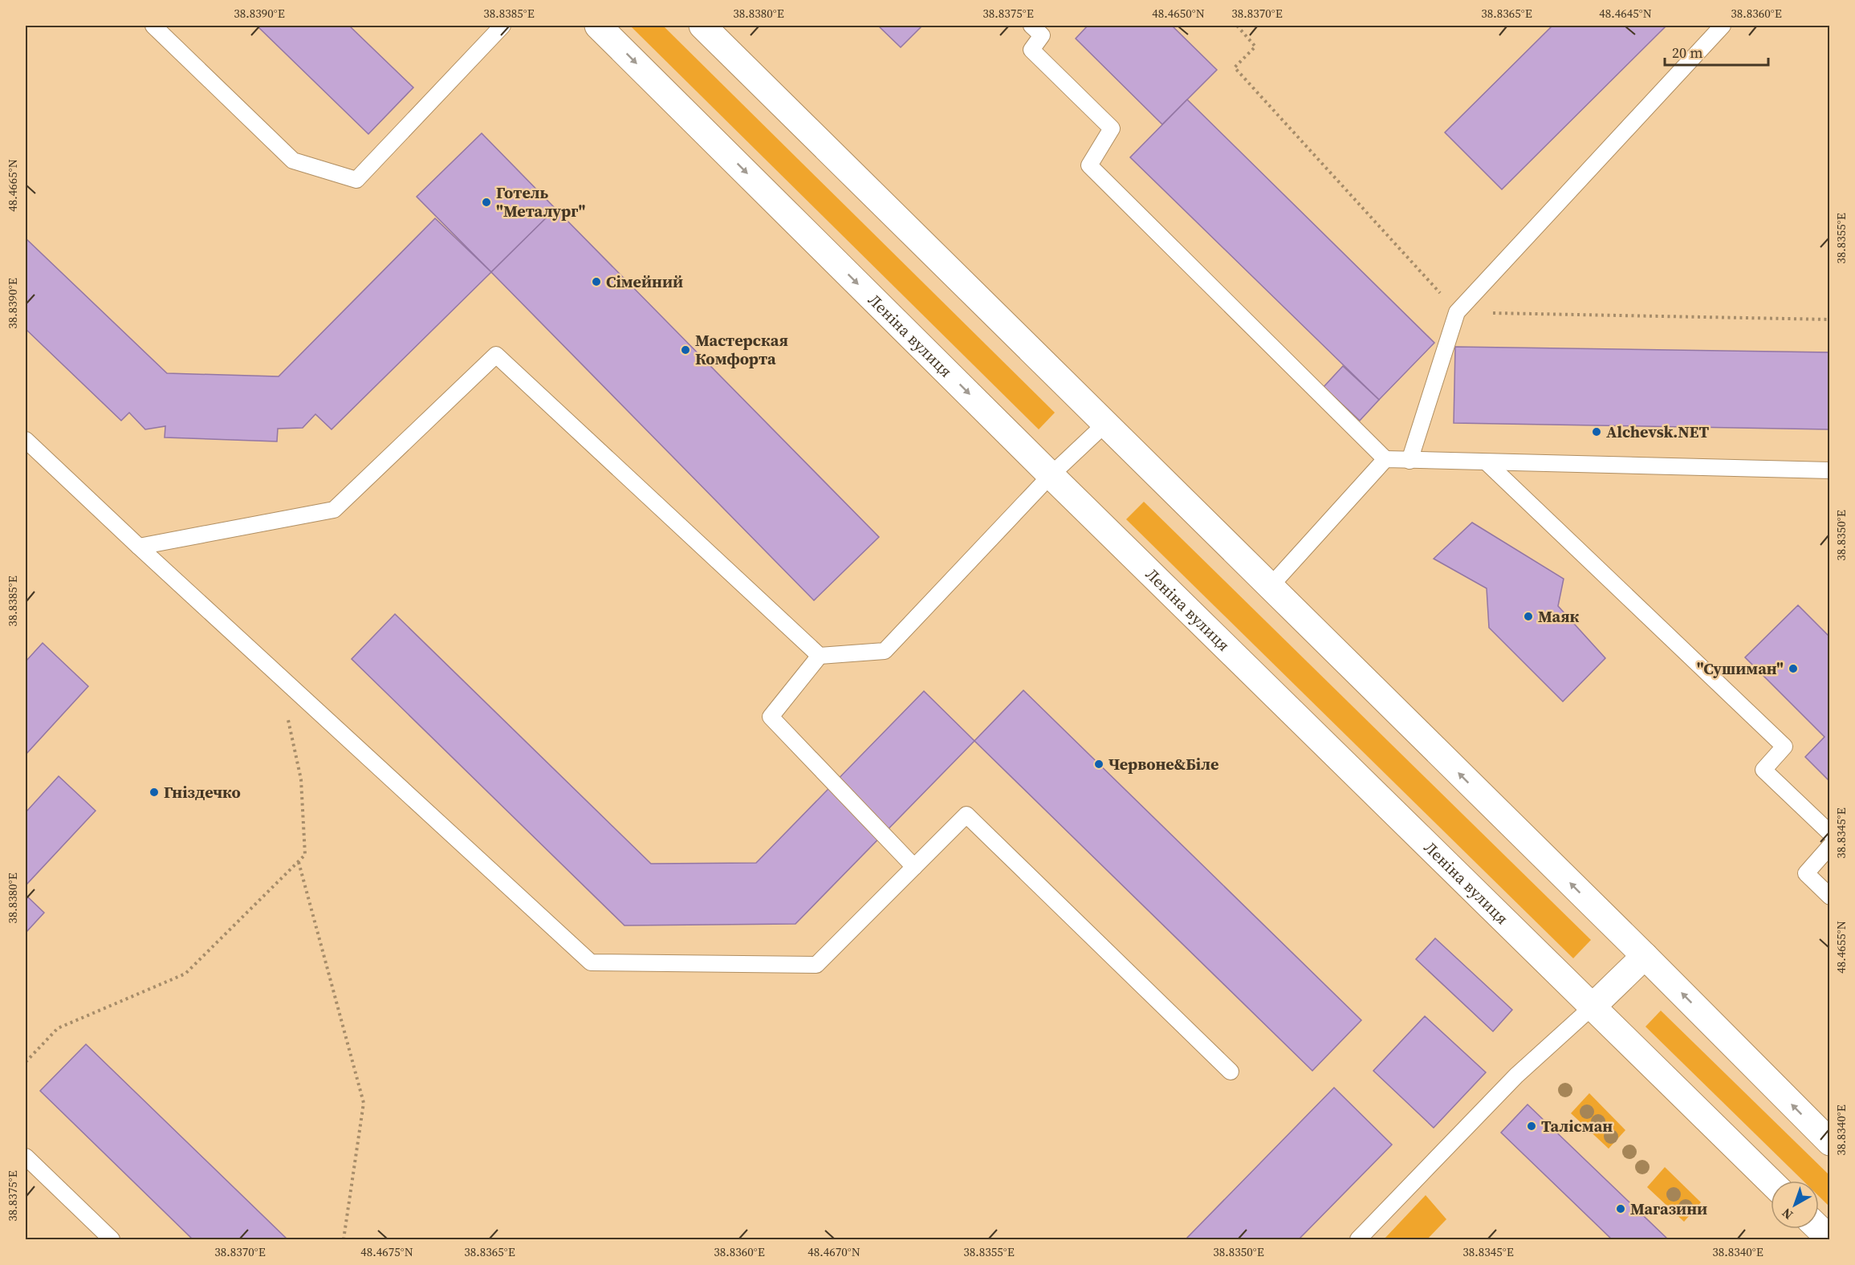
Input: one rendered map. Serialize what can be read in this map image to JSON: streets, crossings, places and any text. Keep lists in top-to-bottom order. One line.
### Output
{"streets":{"street":["Леніна вулиця"]},"places":["Готель \"Металург\"","Сімейний","Мастерская Комфорта","Alchevsk.NET","Маяк","\"Сушиман\"","Червоне&Біле","Гніздечко","Талісман","Магазини"],"scale_bar":"20 m","north":"bottom left","coordinates":["38.8390°E","38.8385°E","38.8380°E","38.8375°E","48.4650°N","38.8370°E","38.8365°E","48.4645°N","38.8360°E","48.4665°N","38.8355°E","38.8350°E","38.8345°E","48.4655°N","38.8340°E","48.4675°N","48.4670°N"]}
